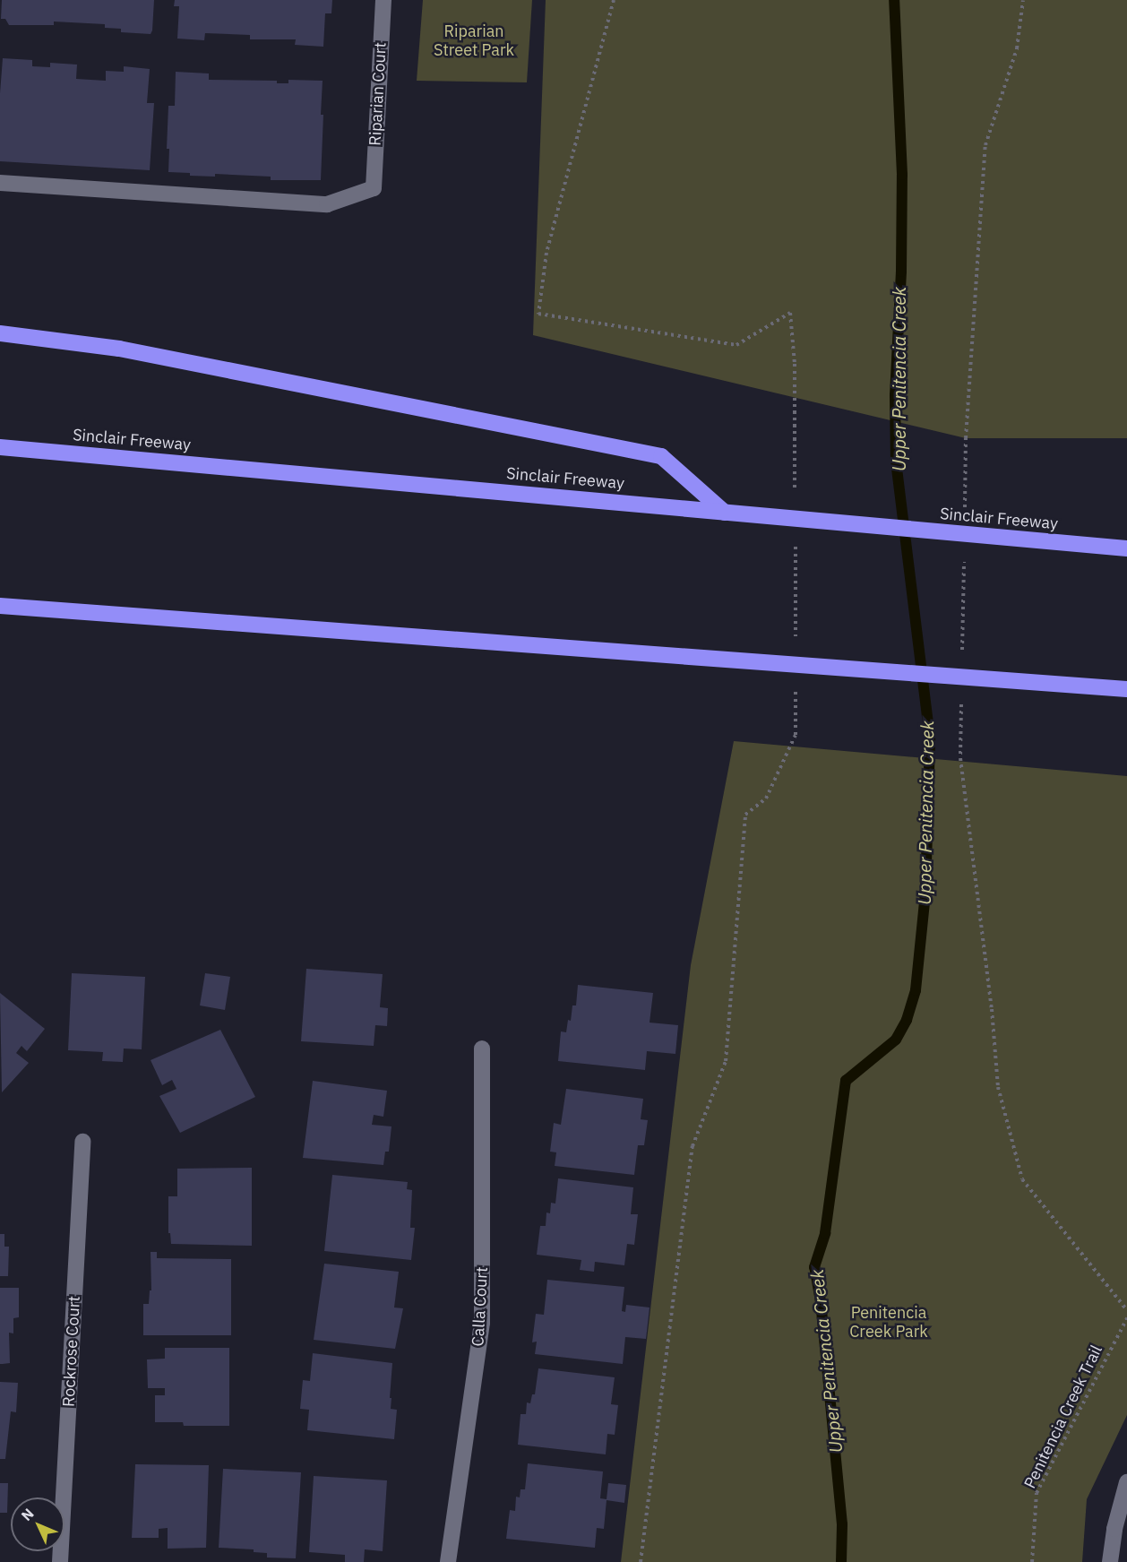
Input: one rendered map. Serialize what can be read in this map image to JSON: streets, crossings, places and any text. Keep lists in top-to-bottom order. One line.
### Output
{"streets":{"highway":["Sinclair Freeway"],"street":["Riparian Court","Calla Court","Rockrose Court"],"path":["Penitencia Creek Trail"]},"water":["Upper Penitencia Creek"],"parks":["Riparian Street Park","Penitencia Creek Park"],"north":"top left"}
